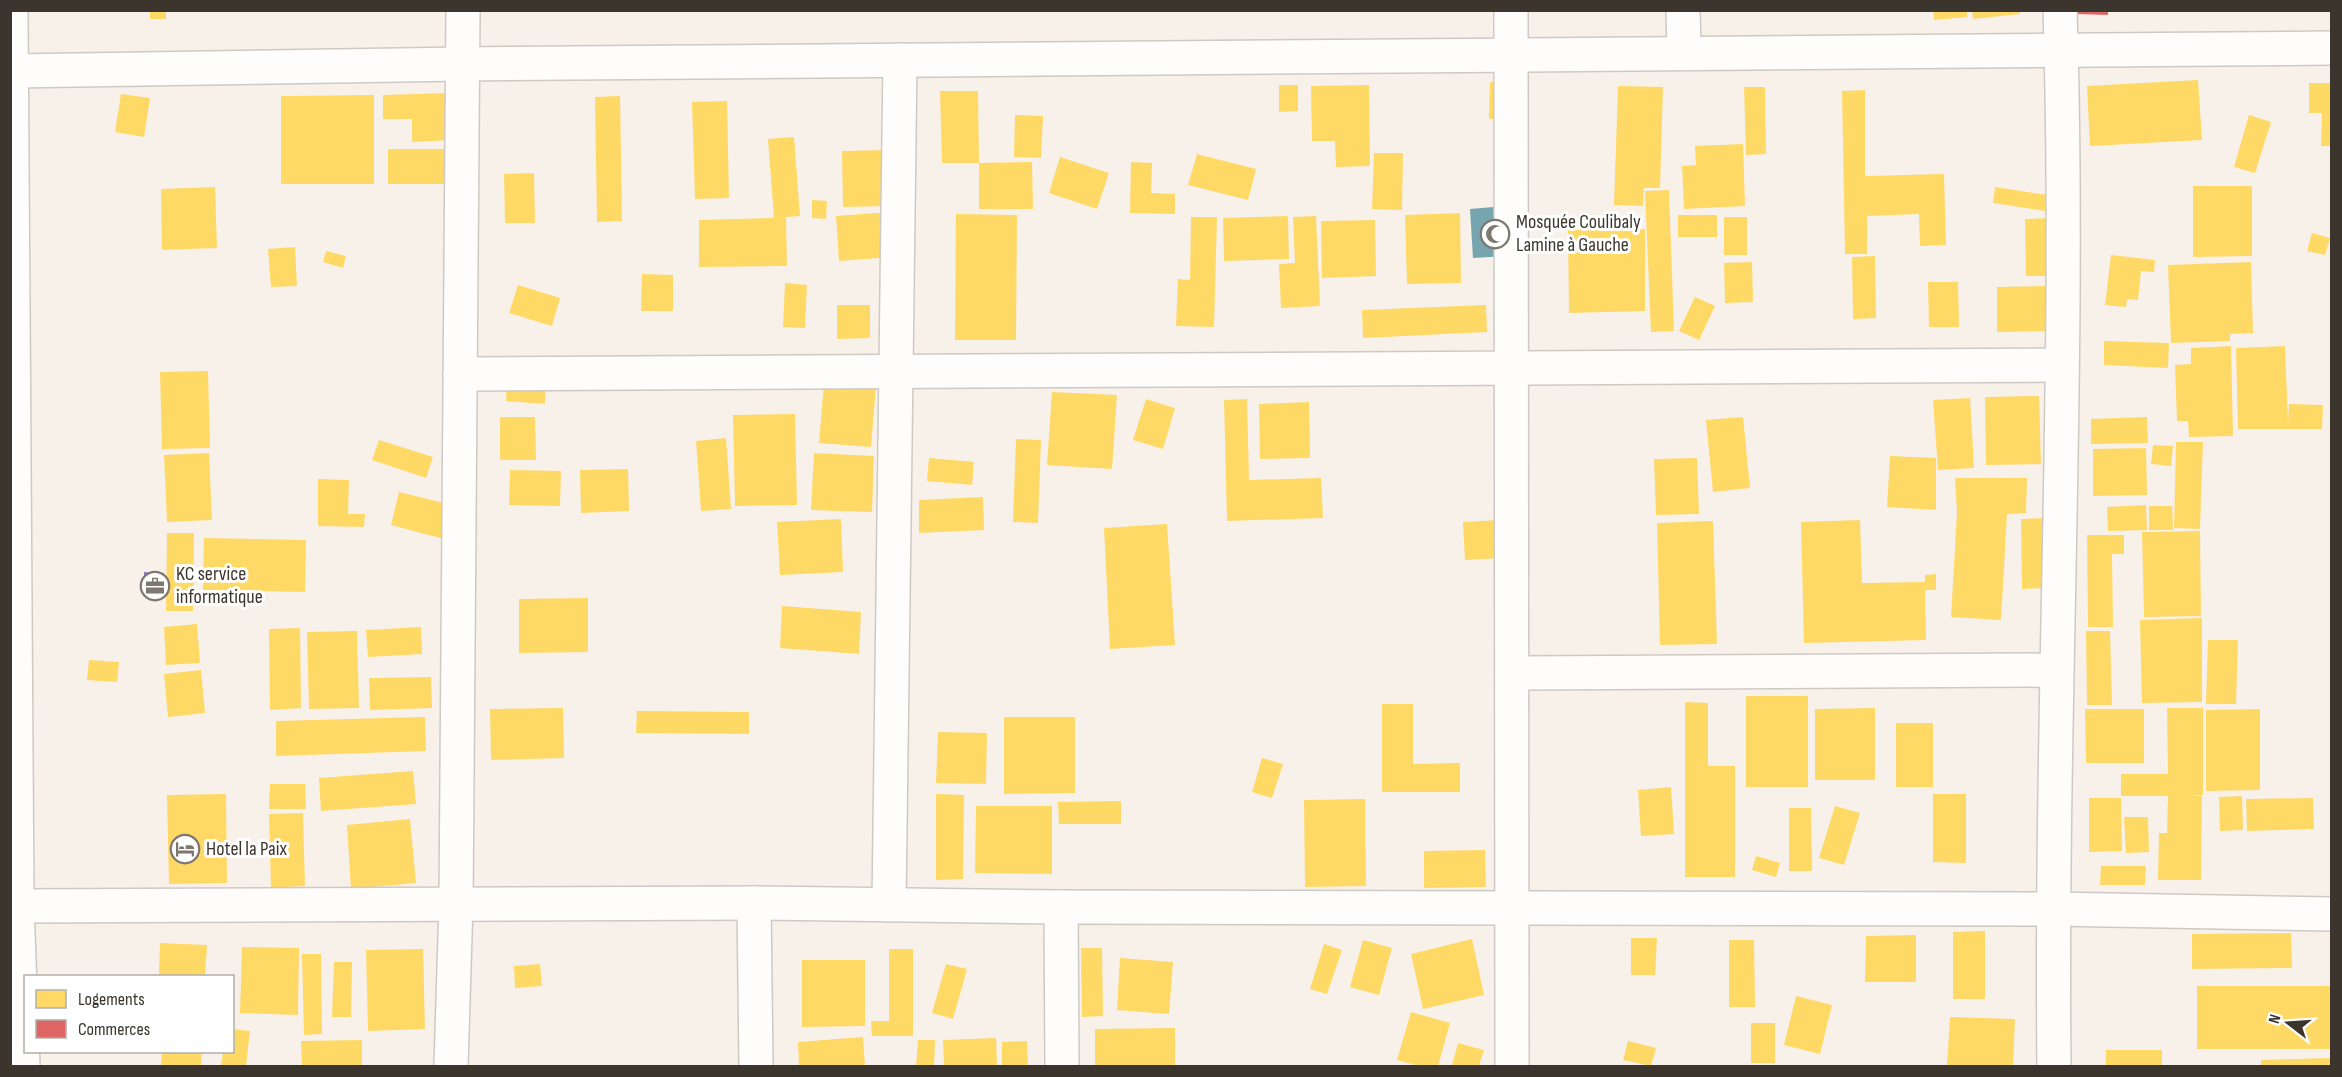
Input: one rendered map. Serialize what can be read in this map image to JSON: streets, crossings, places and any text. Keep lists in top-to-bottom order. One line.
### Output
{"places":{"mosque":["Mosquée Coulibaly Lamine à Gauche"],"office":["KC service informatique"],"hotel":["Hotel la Paix"]},"legend":["Logements","Commerces"],"north":"left"}
